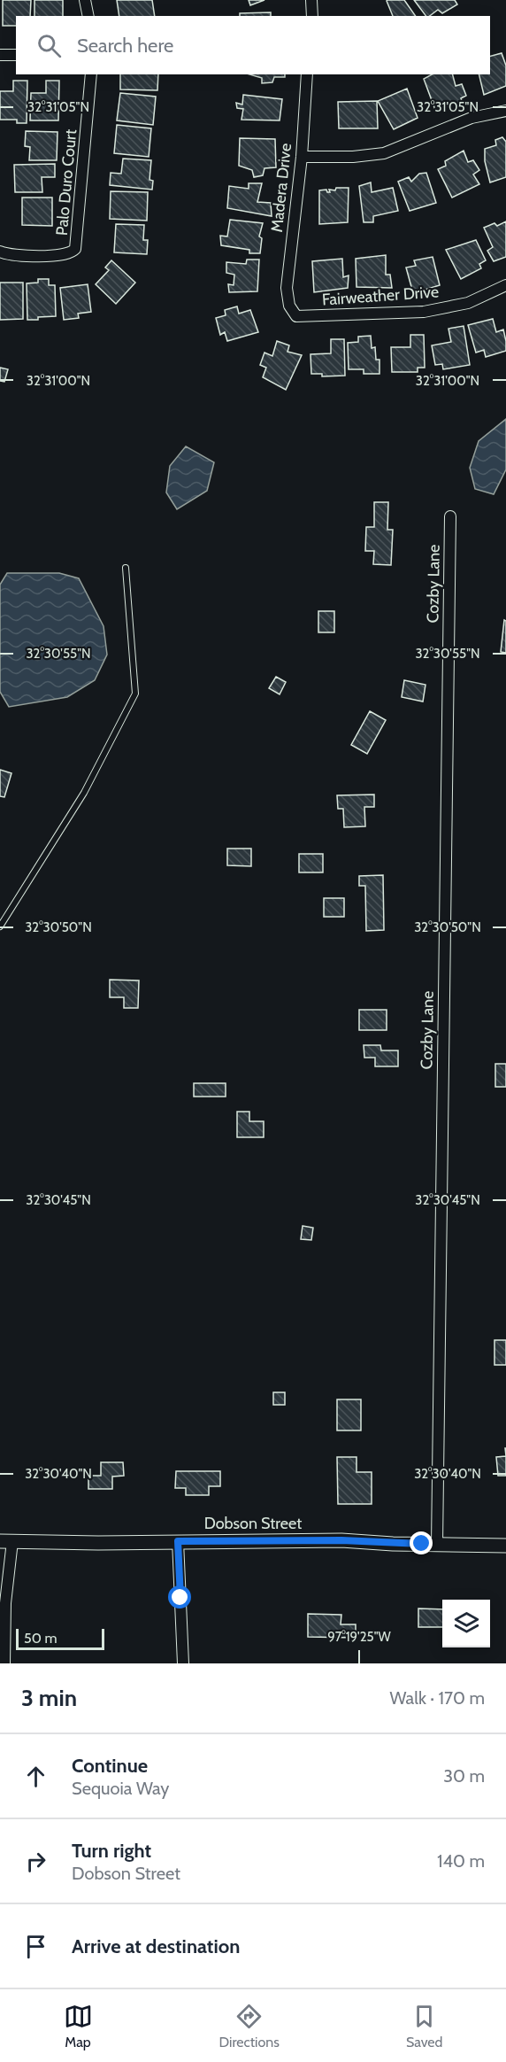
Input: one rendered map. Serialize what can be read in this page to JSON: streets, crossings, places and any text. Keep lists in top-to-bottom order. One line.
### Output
{"streets":{"street":["Palo Duro Court","Madera Drive","Fairweather Drive","Cozby Lane","Dobson Street"]},"crossings":[["Madera Drive","Fairweather Drive"],["Cozby Lane","Dobson Street"]],"scale_bar":"50 m","page":{"search":"Search here","scale":"50 m","heading":["3 min","Walk · 170 m"],"list":[["Continue","Sequoia Way","30 m"],["Turn right","Dobson Street","140 m"],"Arrive at destination"],"nav":["Map","Directions","Saved"]},"coordinates":["32°31'05\"N","32°31'00\"N","32°30'55\"N","32°30'50\"N","32°30'45\"N","32°30'40\"N","97°19'25\"W"]}
